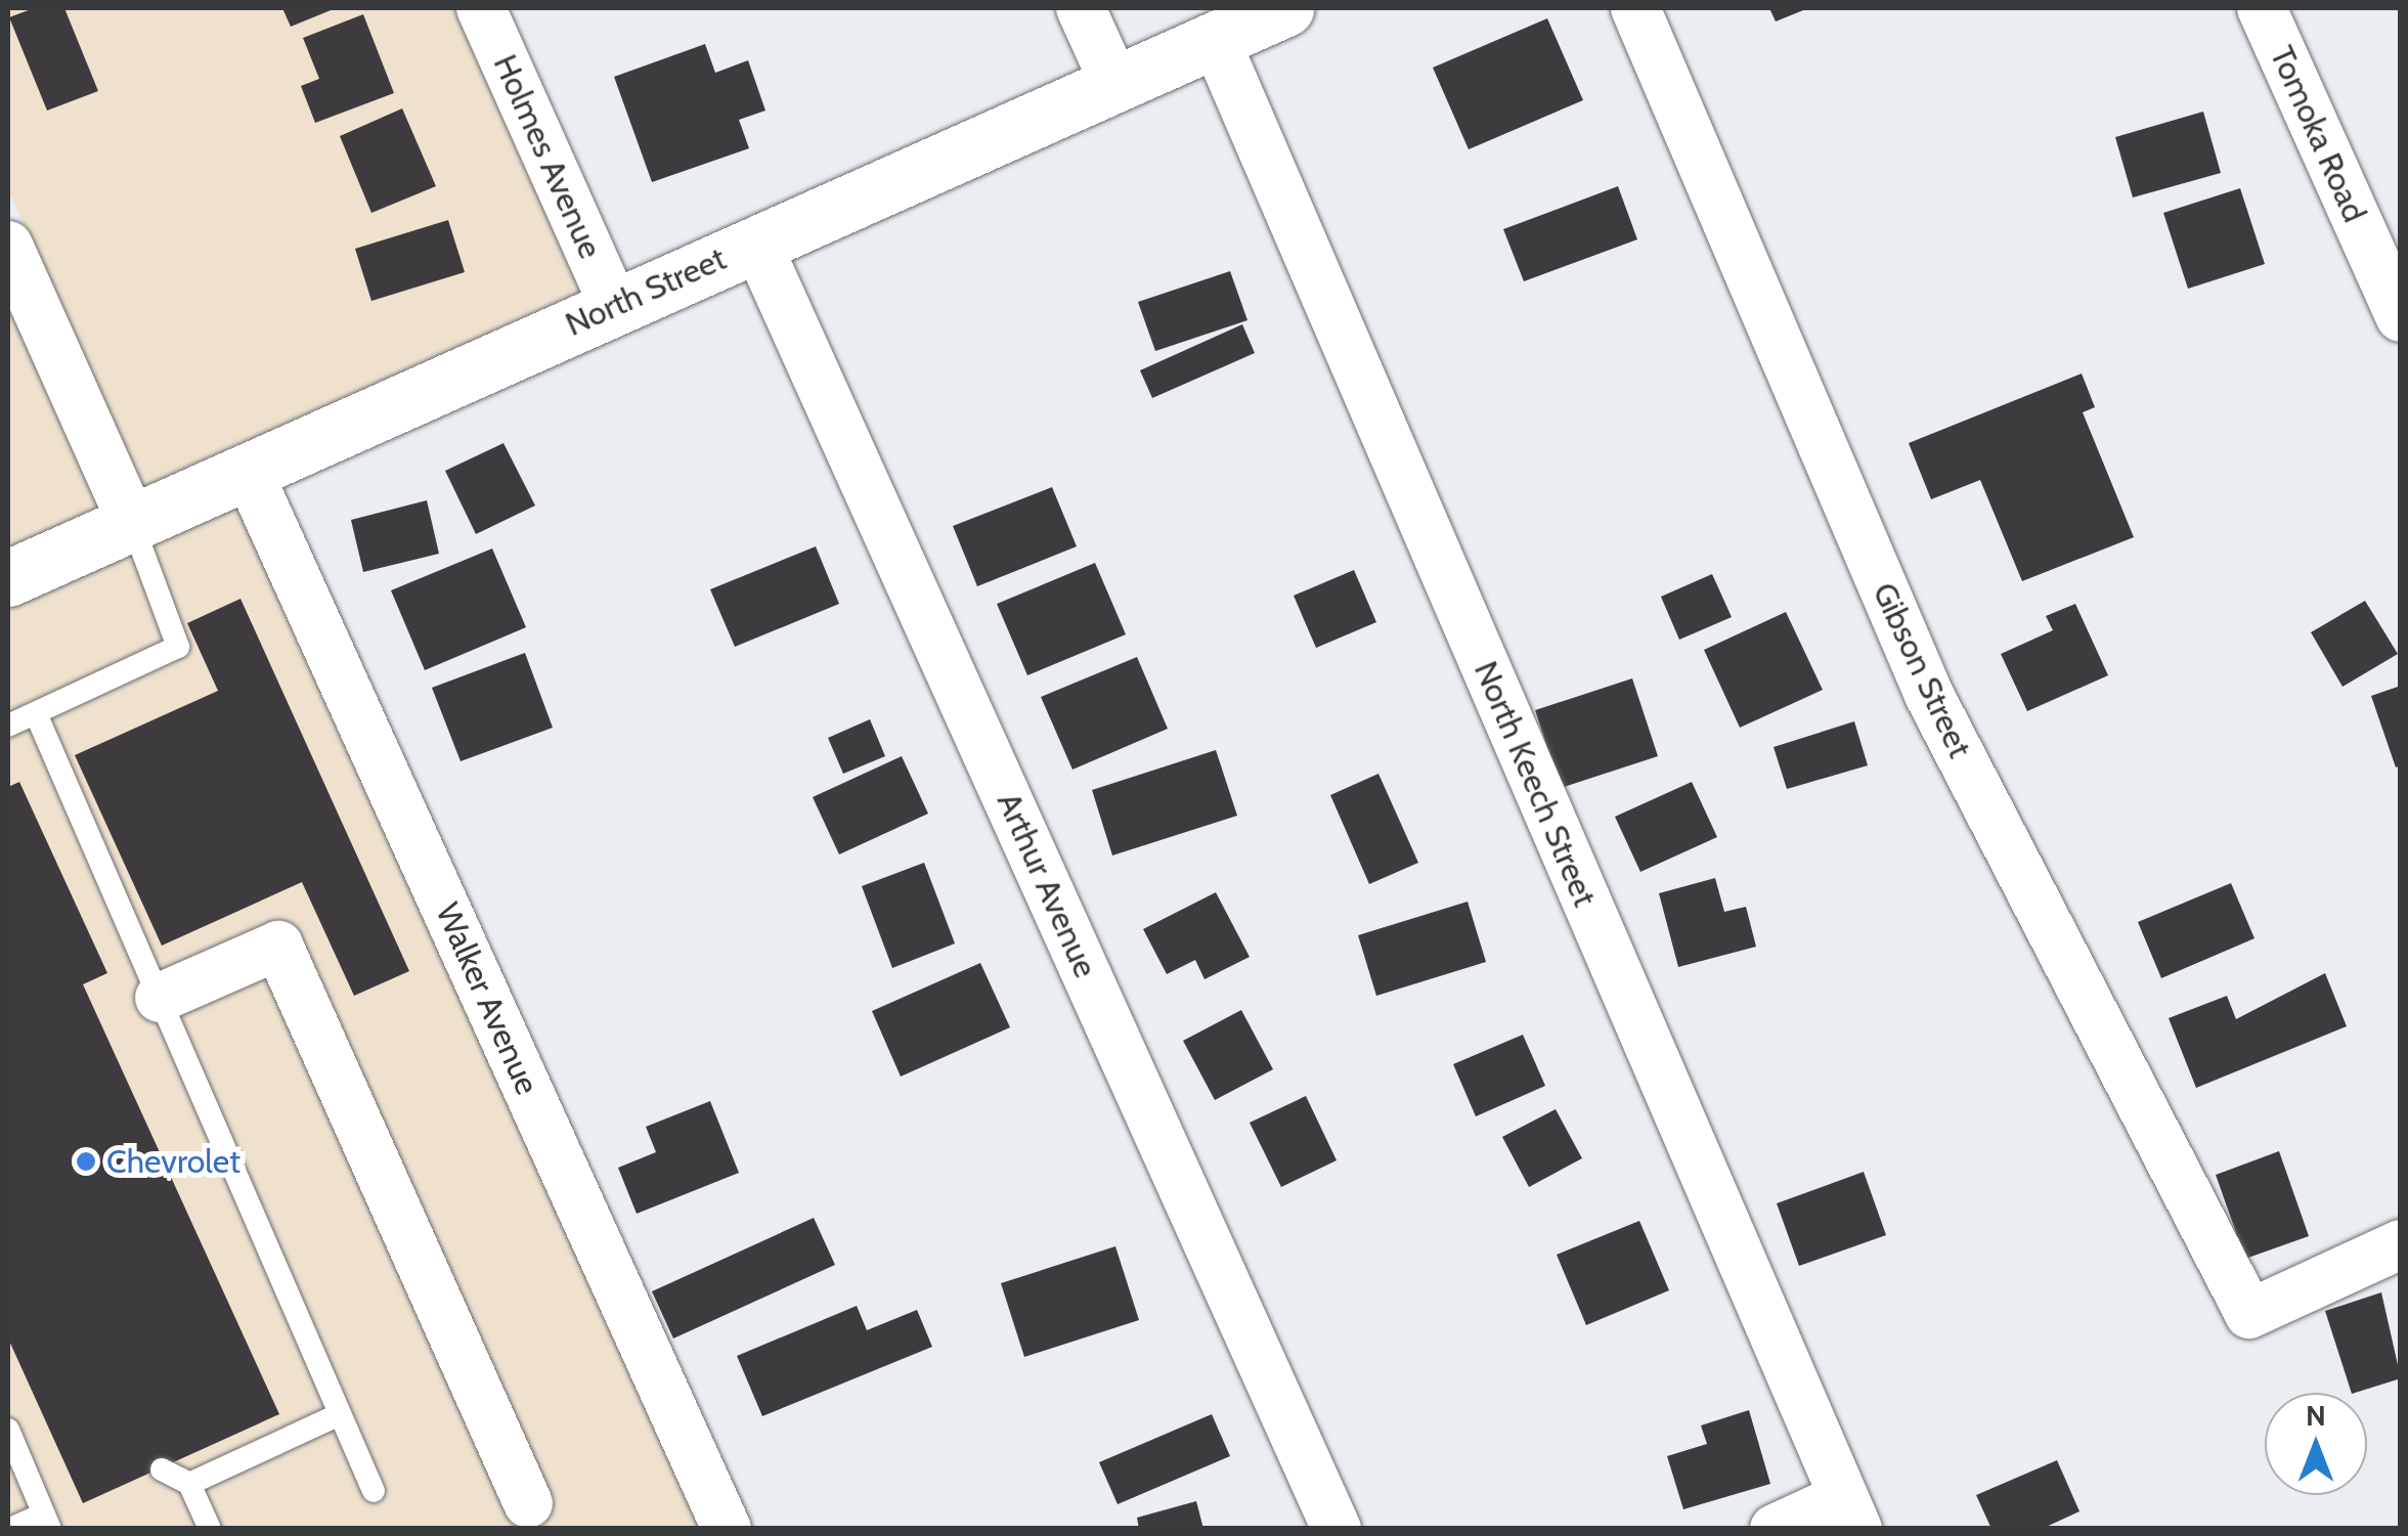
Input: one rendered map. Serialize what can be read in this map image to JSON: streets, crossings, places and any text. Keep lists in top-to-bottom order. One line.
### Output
{"streets":{"street":["Tomoka Road","Holmes Avenue","North Street","Gibson Street","North Keech Street","Arthur Avenue","Walker Avenue"]},"crossings":[["Holmes Avenue","North Street"],["North Street","North Keech Street"],["North Street","Arthur Avenue"],["North Street","Walker Avenue"]],"places":["Chevrolet"],"north":"top"}
